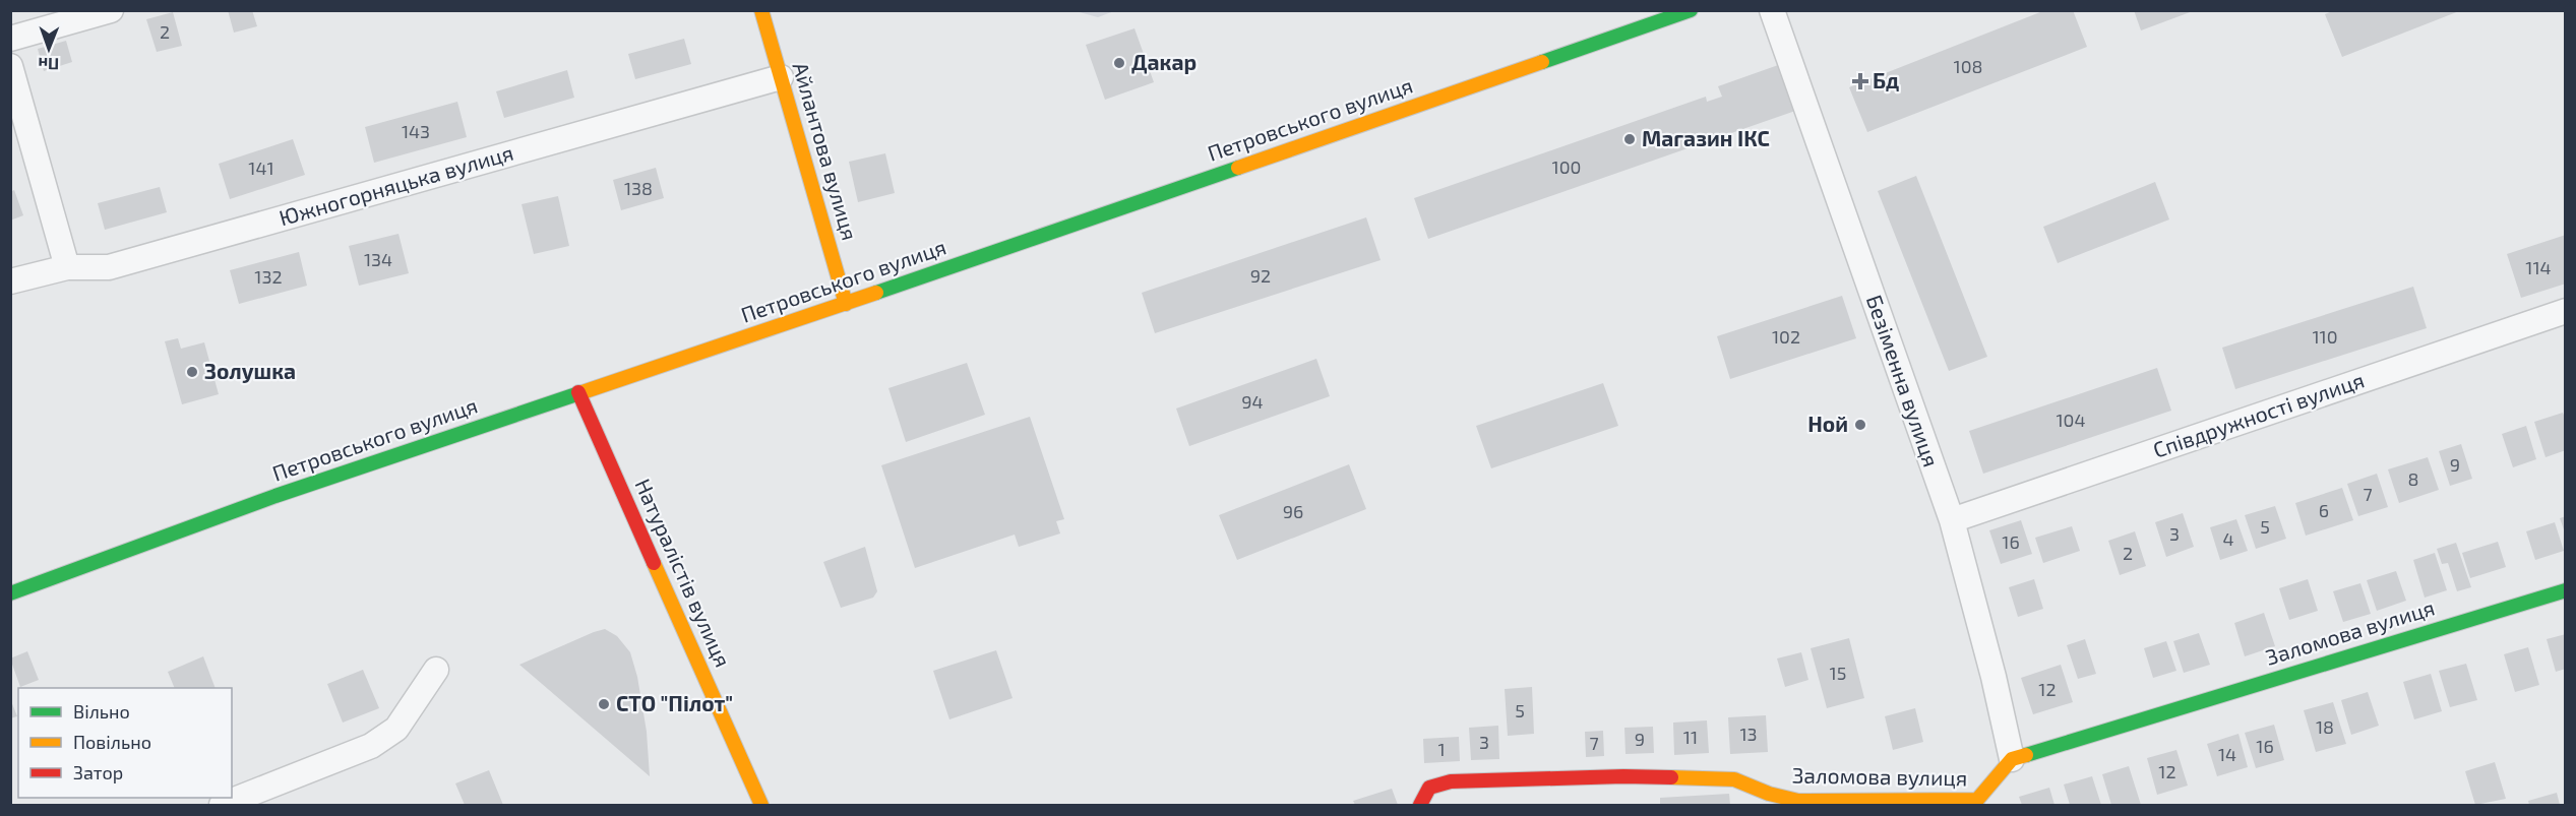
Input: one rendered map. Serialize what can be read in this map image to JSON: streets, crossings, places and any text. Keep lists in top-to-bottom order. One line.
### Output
{"streets":{"street":["Петровського вулиця","Айлантова вулиця","Южногорняцька вулиця","Безіменна вулиця","Співдружності вулиця","Натуралістів вулиця","Заломова вулиця"]},"crossings":[["Петровського вулиця","Айлантова вулиця"],["Петровського вулиця","Натуралістів вулиця"],["Айлантова вулиця","Южногорняцька вулиця"],["Безіменна вулиця","Співдружності вулиця"],["Безіменна вулиця","Заломова вулиця"]],"places":{"other":["Дакар","Магазин ІКС","Золушка","Ной","СТО \"Пілот\""],"health":["Бд"]},"house_numbers":["2","108","143","100","141","138","134","114","92","132","102","110","94","104","9","8","7","6","96","5","3","4","16","2","15","12","5","18","13","11","9","3","7","16","1","14","12"],"legend":["Вільно","Повільно","Затор"],"north":"bottom"}
